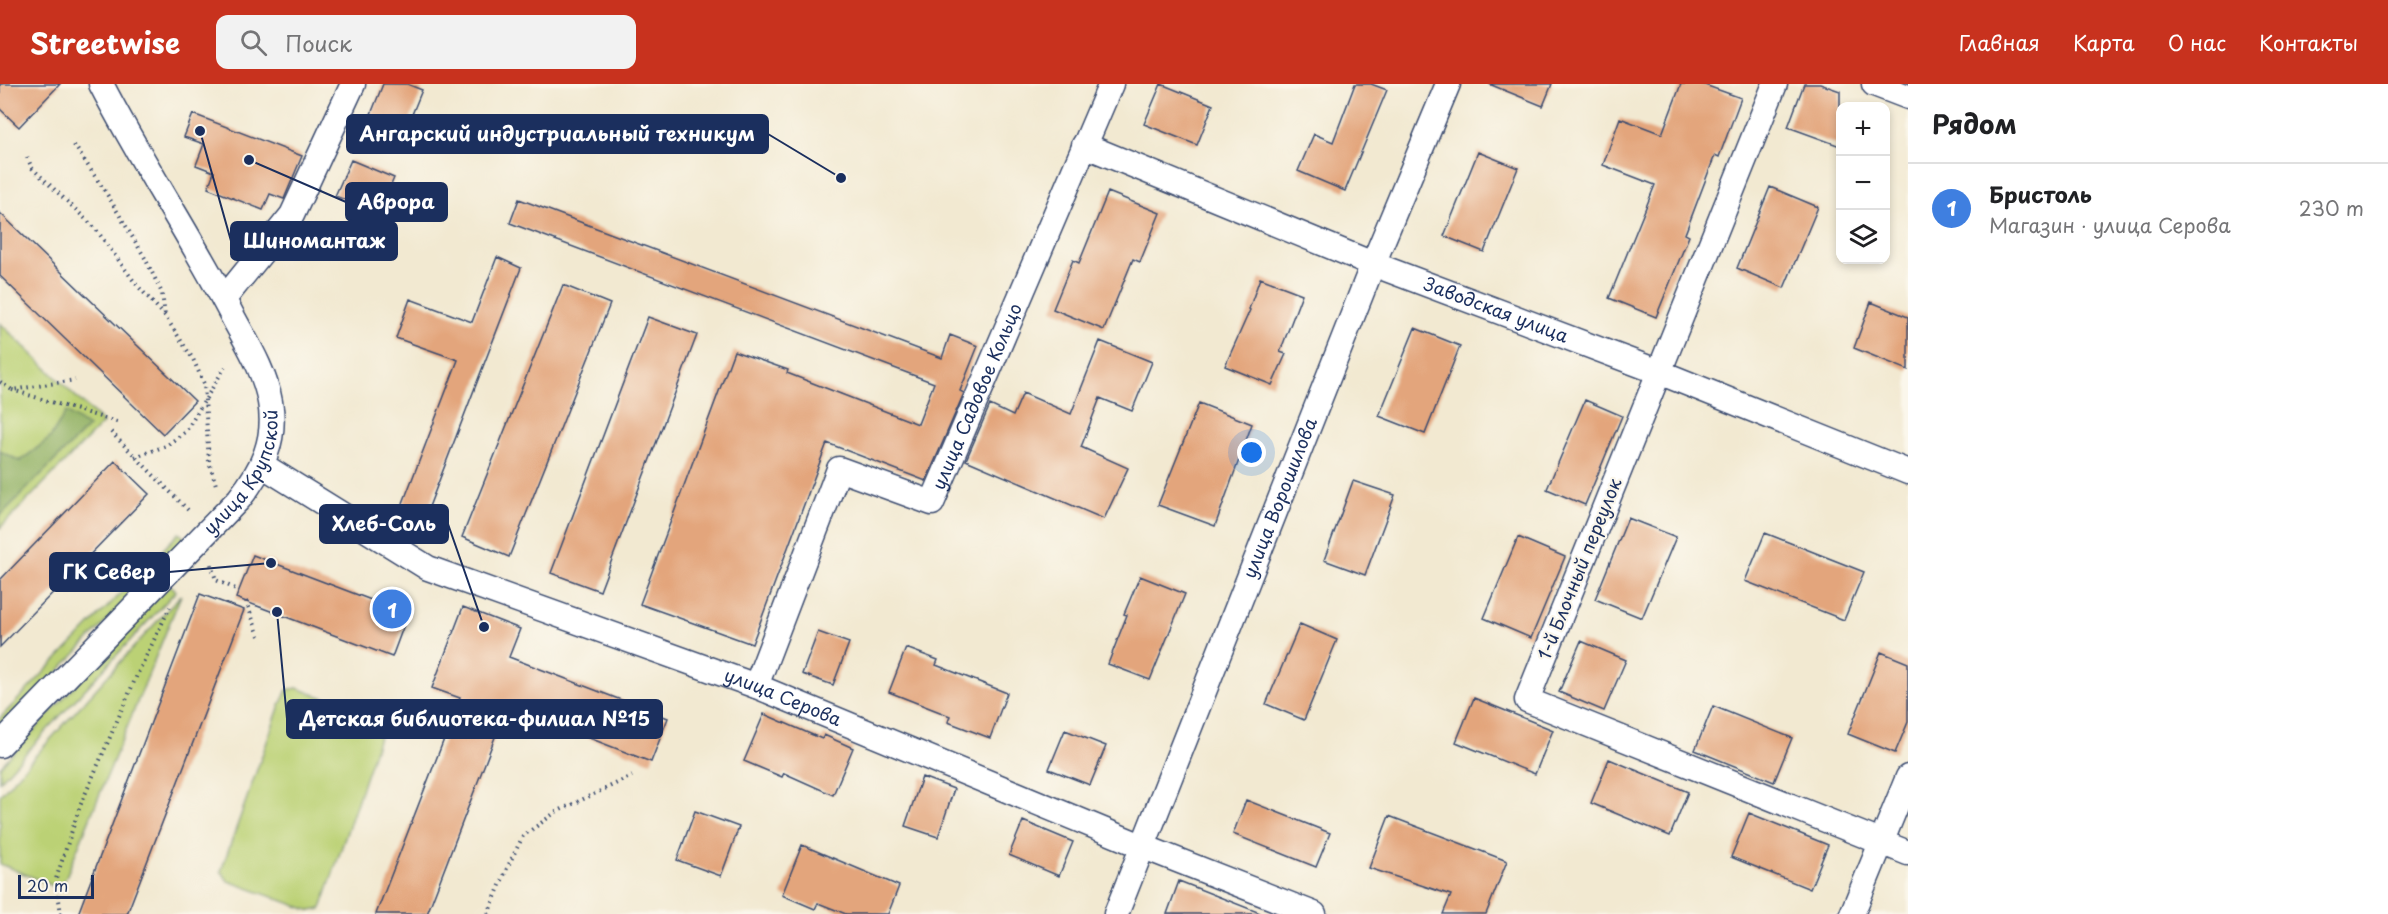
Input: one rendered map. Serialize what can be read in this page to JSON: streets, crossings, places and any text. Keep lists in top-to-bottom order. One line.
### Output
{"streets":{"street":["Заводская улица","улица Садовое Кольцо","улица Крупской","улица Ворошилова","1-й Блочный переулок","улица Серова"]},"crossings":[["Заводская улица","улица Садовое Кольцо"],["Заводская улица","улица Ворошилова"],["Заводская улица","1-й Блочный переулок"],["улица Садовое Кольцо","улица Серова"],["улица Крупской","улица Серова"],["улица Ворошилова","улица Серова"]],"places":["Шиномантаж","Аврора","Ангарский индустриальный техникум","ГК Север","Детская библиотека-филиал №15","Хлеб-Соль"],"scale_bar":"20 m","page":{"header":"Streetwise","search":"Поиск","nav":["Главная","Карта","О нас","Контакты"],"heading":"Рядом","map_buttons":["+","−"],"list":[{"mark":"1","name":"Бристоль","note":"Магазин · улица Серова","value":"230 m"}],"pins":"1","scale":"20 m"}}
